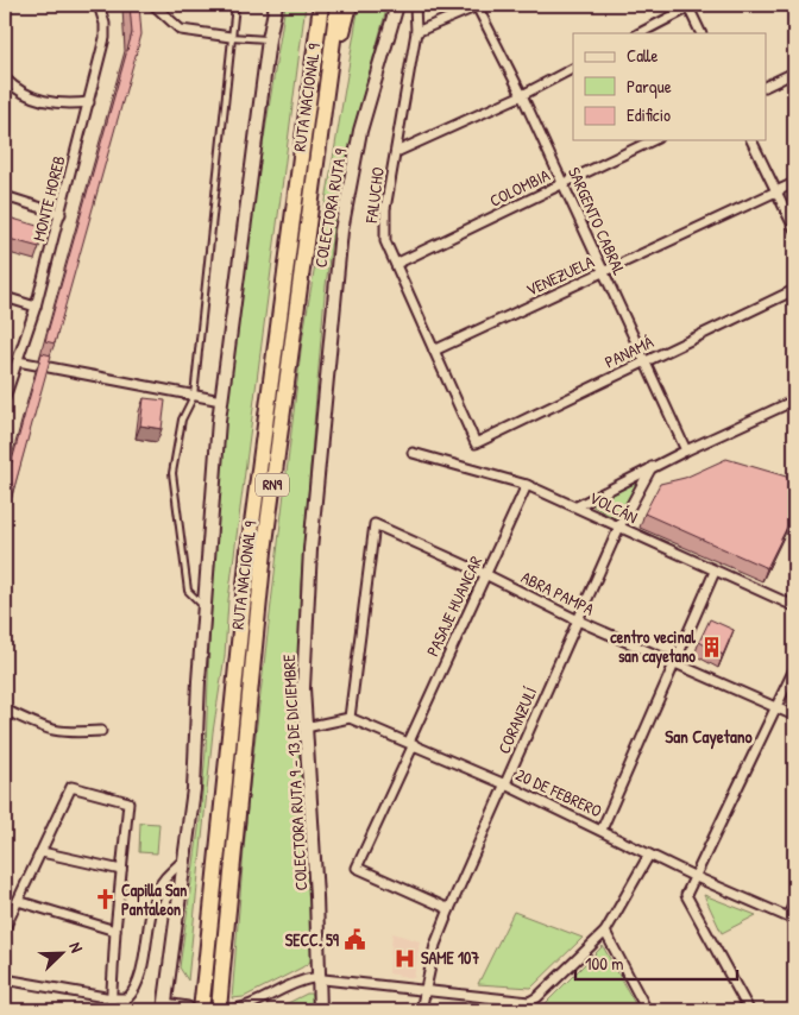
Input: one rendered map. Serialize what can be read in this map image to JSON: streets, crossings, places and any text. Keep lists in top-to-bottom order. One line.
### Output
{"streets":{"highway":["RUTA NACIONAL 9","RN9"],"street":["COLOMBIA","FALUCHO","MONTE HOREB","COLECTORA RUTA 9","SARGENTO CABRAL","VENEZUELA","PANAMÁ","VOLCÁN","ABRA PAMPA","PASAJE HUANCAR","CORANZULÍ","COLECTORA RUTA 9 - 13 DE DICIEMBRE","20 DE FEBRERO"]},"crossings":[["COLOMBIA","FALUCHO"],["COLOMBIA","SARGENTO CABRAL"],["FALUCHO","VENEZUELA"],["FALUCHO","PANAMÁ"],["COLECTORA RUTA 9","COLECTORA RUTA 9 - 13 DE DICIEMBRE"],["SARGENTO CABRAL","VENEZUELA"],["SARGENTO CABRAL","PANAMÁ"],["VOLCÁN","PASAJE HUANCAR"],["VOLCÁN","CORANZULÍ"],["ABRA PAMPA","PASAJE HUANCAR"],["ABRA PAMPA","CORANZULÍ"],["ABRA PAMPA","20 DE FEBRERO"],["PASAJE HUANCAR","CORANZULÍ"],["PASAJE HUANCAR","20 DE FEBRERO"],["CORANZULÍ","20 DE FEBRERO"]],"districts":["San Cayetano"],"places":{"building":["centro vecinal san cayetano"],"church":["Capilla San Pantaleon"],"public building":["SECC. 59"],"hospital":["SAME 107"]},"legend":["Calle","Parque","Edificio"],"scale_bar":"100 m","north":"top right"}
